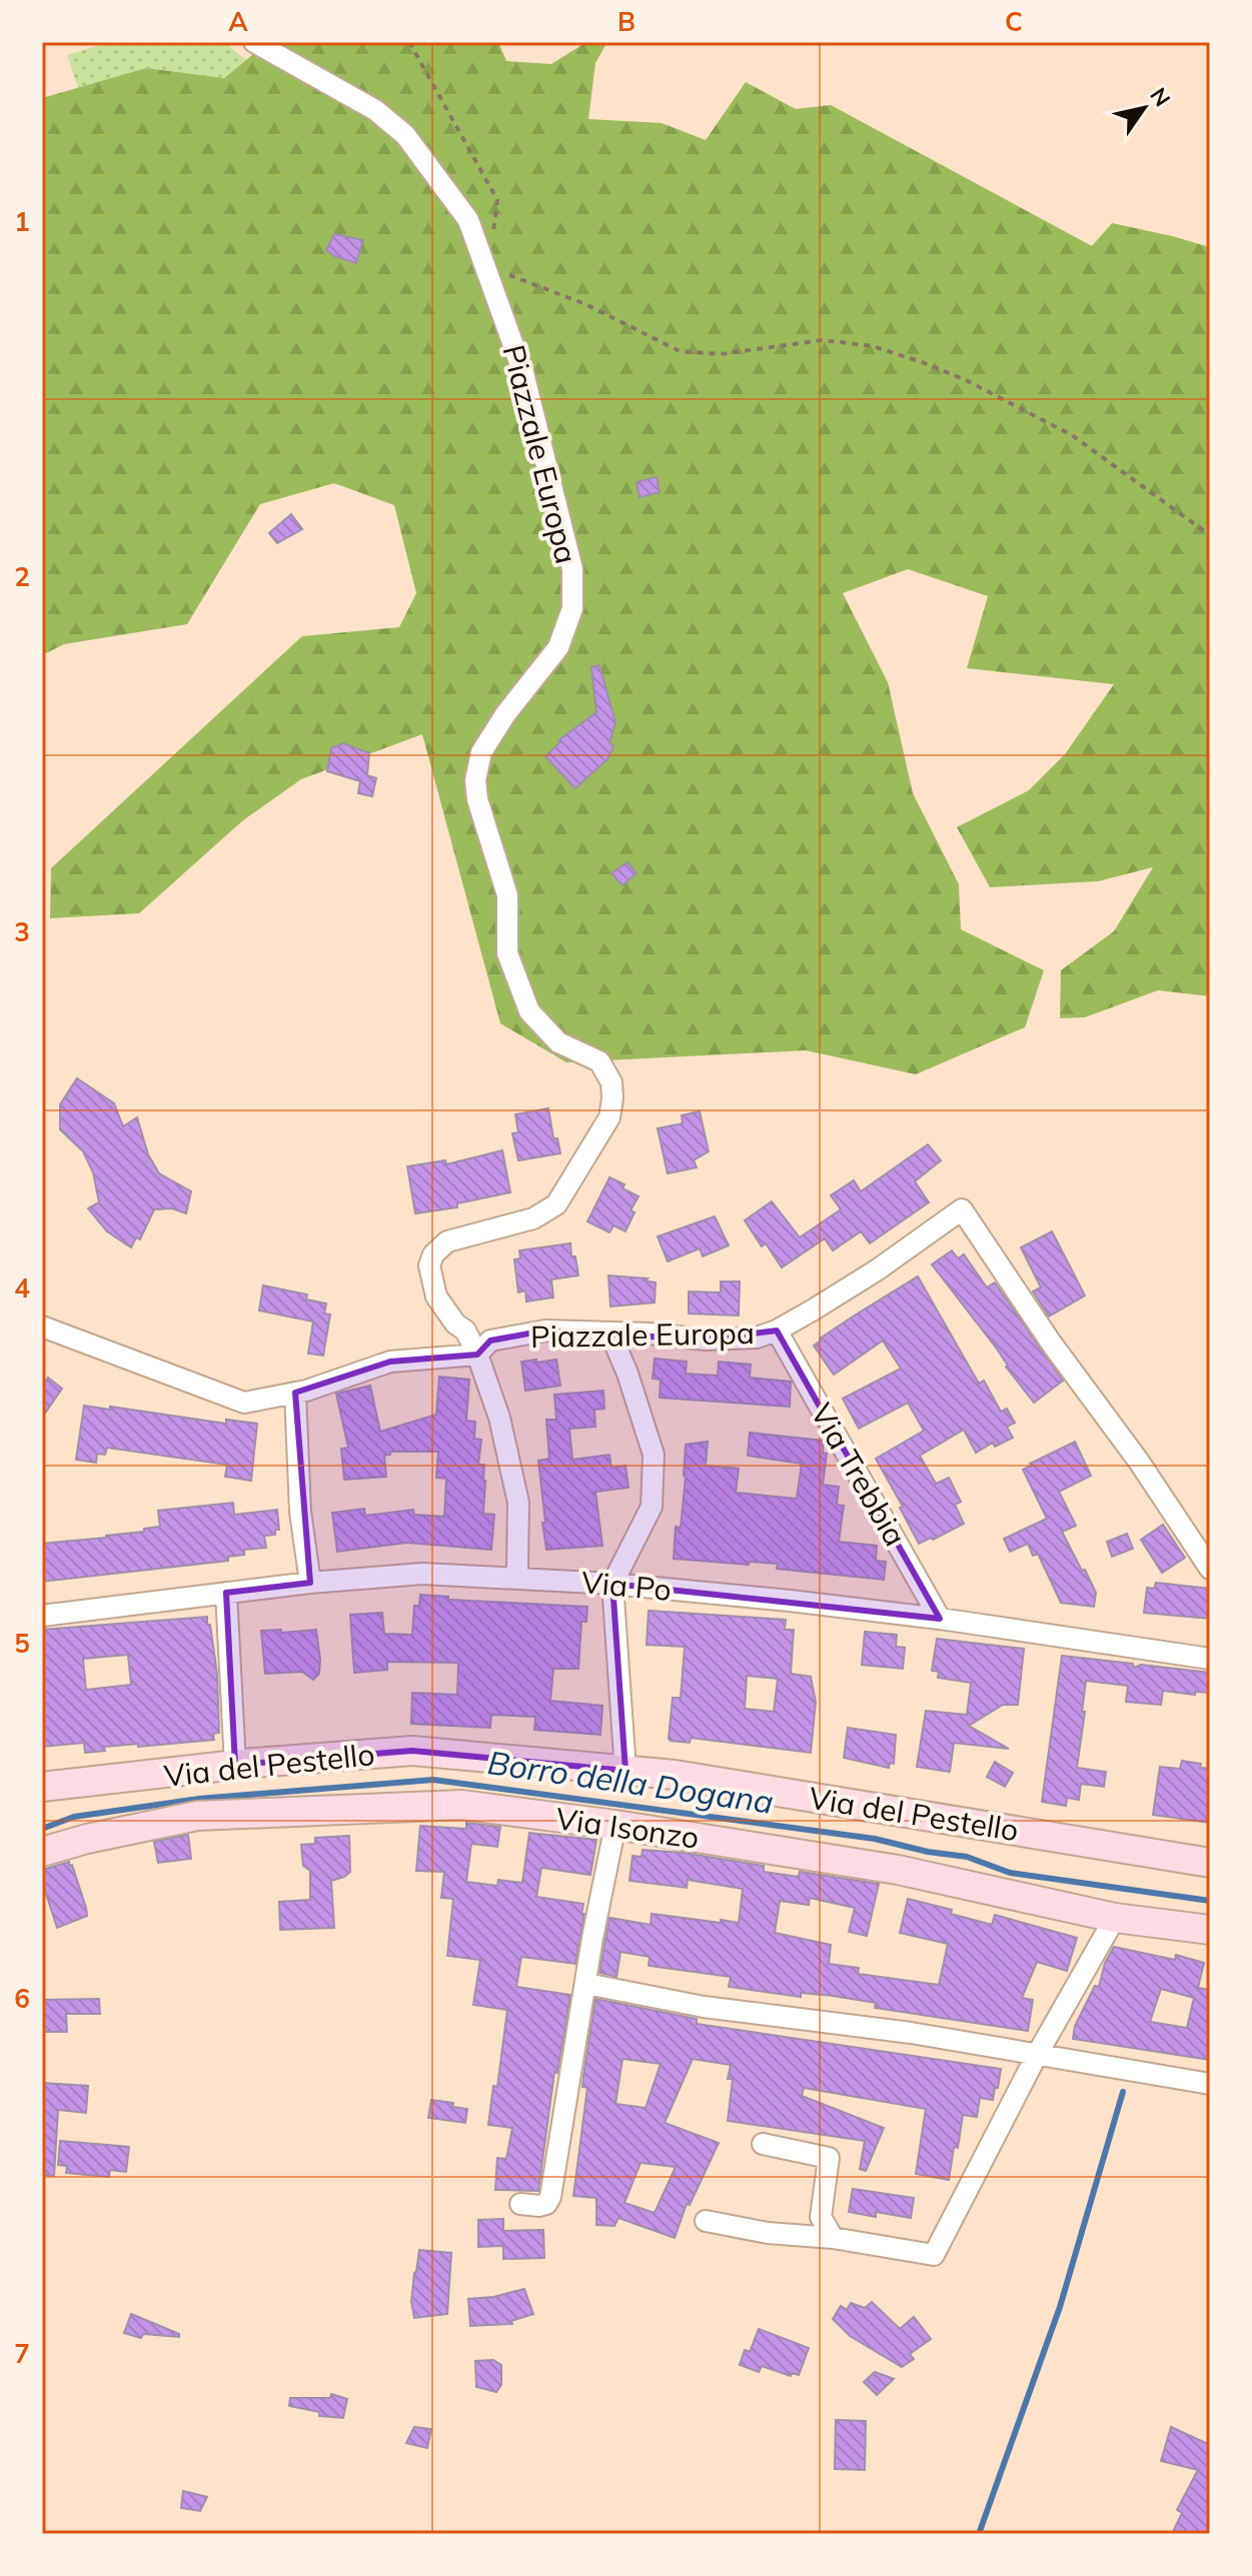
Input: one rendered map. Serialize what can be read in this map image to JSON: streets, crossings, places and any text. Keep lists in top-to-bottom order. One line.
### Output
{"streets":{"street":["Piazzale Europa","Via Trebbia","Via Po","Via del Pestello","Via Isonzo"]},"crossings":[["Piazzale Europa","Via Trebbia"],["Via Trebbia","Via Po"]],"water":["Borro della Dogana"],"north":"top right","grid":{"columns":["A","B","C"],"rows":["1","2","3","4","5","6","7"]}}
